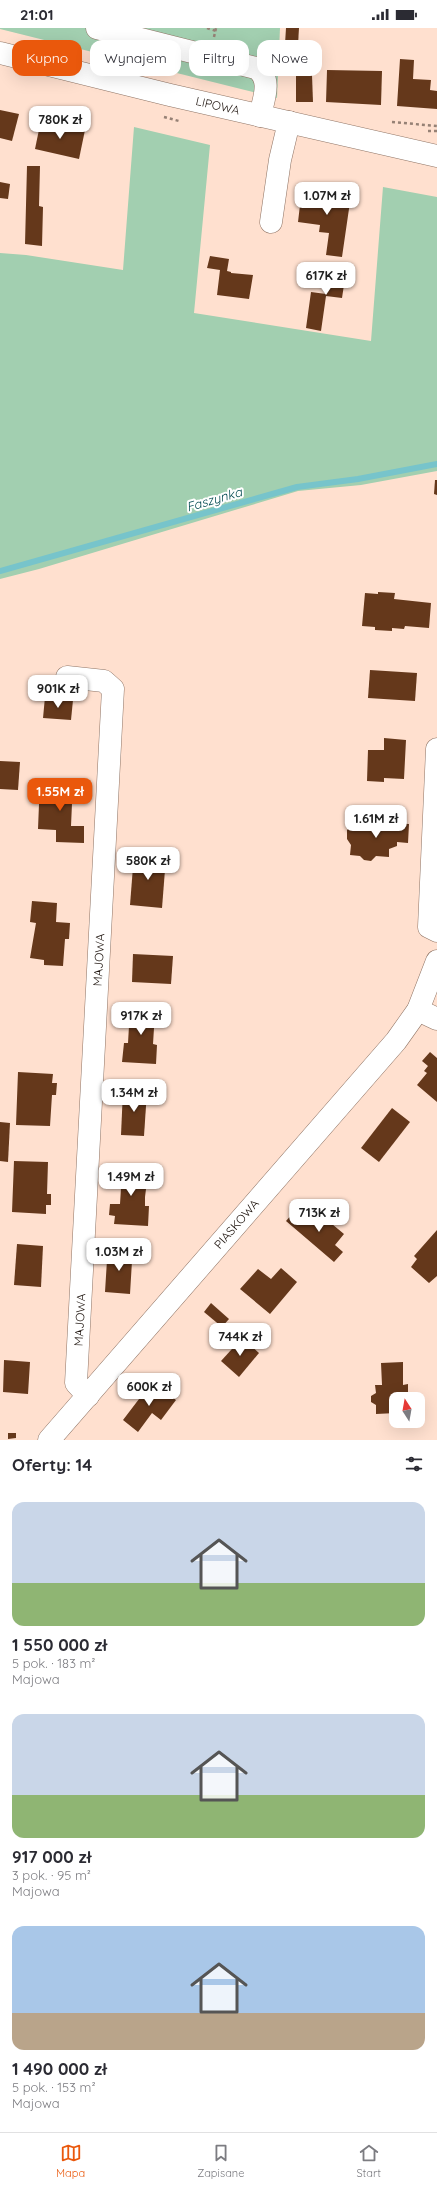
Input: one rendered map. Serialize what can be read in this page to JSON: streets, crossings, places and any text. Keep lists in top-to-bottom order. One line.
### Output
{"streets":{"street":["LIPOWA","MAJOWA","PIASKOWA"]},"crossings":[["MAJOWA","PIASKOWA"]],"water":["Faszynka"],"north":"top","page":{"status":"21:01","chip":["Kupno","Wynajem","Filtry","Nowe"],"price":["780K zł","1.07M zł","617K zł","901K zł","1.55M zł","1.61M zł","580K zł","917K zł","1.34M zł","1.49M zł","713K zł","1.03M zł","744K zł","600K zł"],"heading":"Oferty: 14","list":[{"name":"1 550 000 zł","note":"5 pok. · 183 m² · Majowa"},{"name":"917 000 zł","note":"3 pok. · 95 m² · Majowa"},{"name":"1 490 000 zł","note":"5 pok. · 153 m² · Majowa"}],"tabs":["Mapa","Zapisane","Start"]}}
